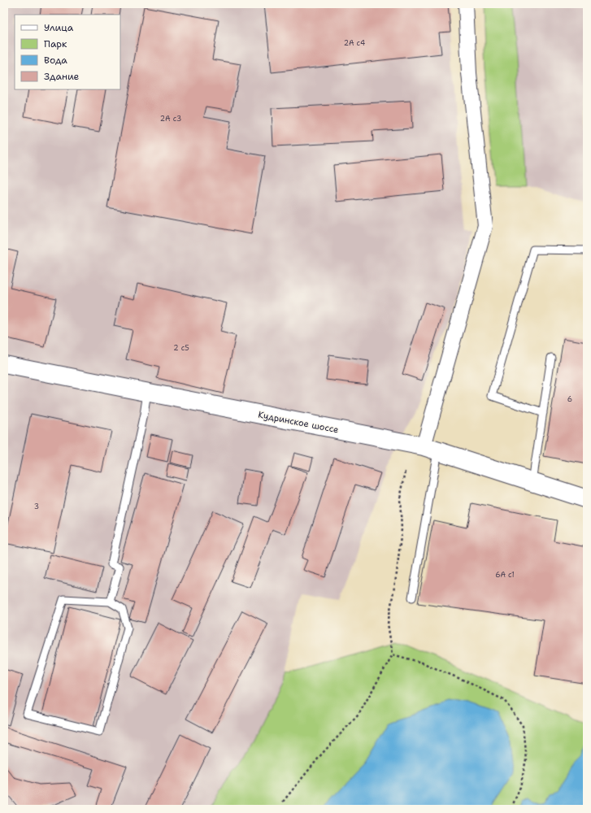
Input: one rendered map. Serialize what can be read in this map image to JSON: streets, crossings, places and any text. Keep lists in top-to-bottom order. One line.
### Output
{"streets":{"street":["Кудринское шоссе"]},"house_numbers":["2А с4","2А с3","2 с5","6","3","6А с1"],"legend":["Улица","Парк","Вода","Здание"]}
